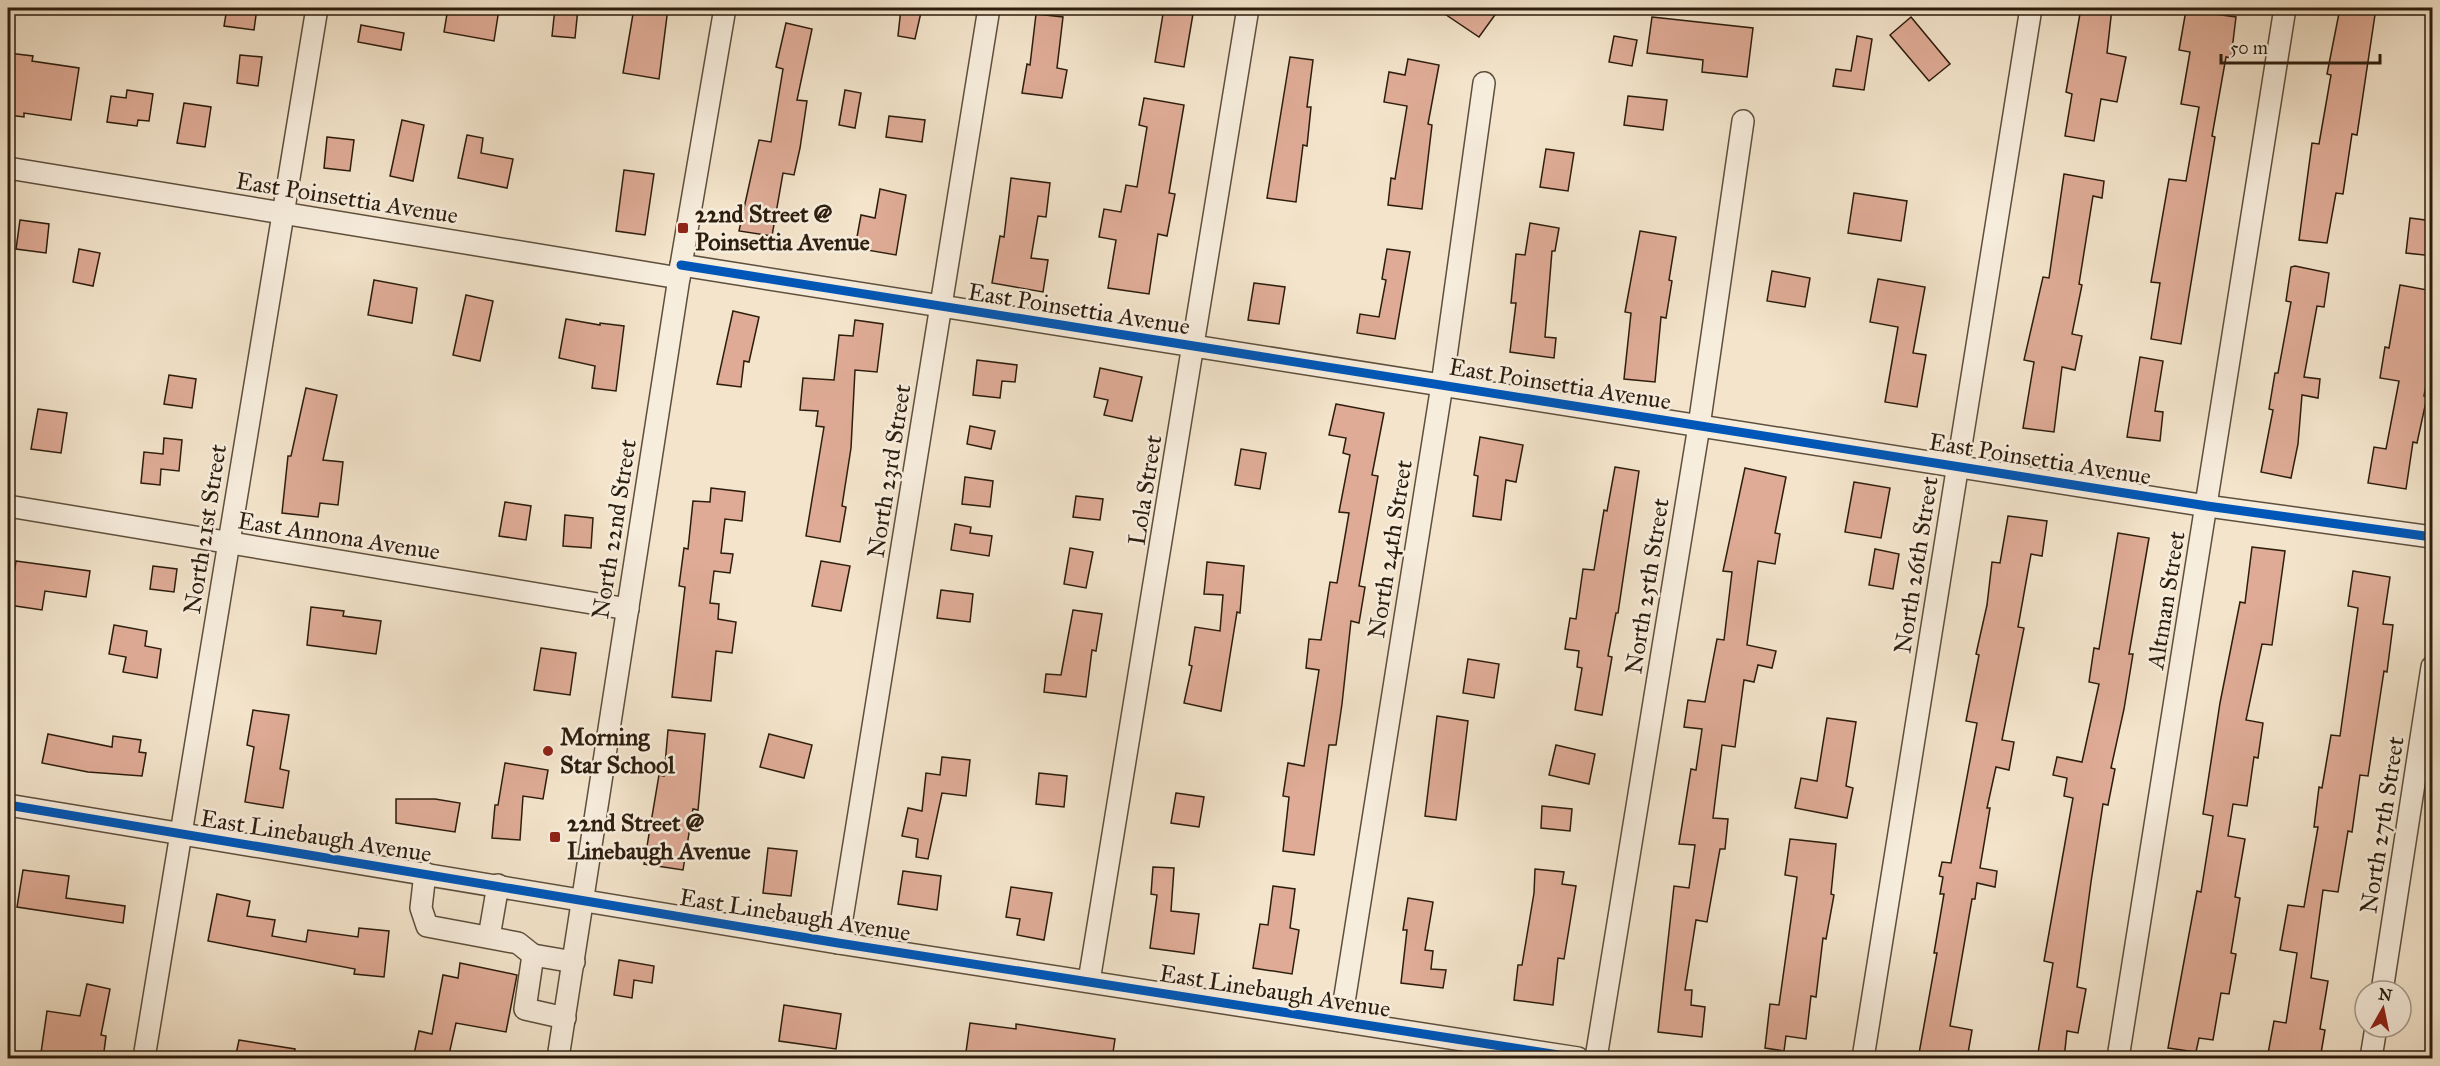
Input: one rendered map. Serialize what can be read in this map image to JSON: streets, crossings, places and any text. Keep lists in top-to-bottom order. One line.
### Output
{"streets":{"street":["East Poinsettia Avenue","North 23rd Street","Lola Street","North 21st Street","North 22nd Street","East Annona Avenue","North 24th Street","North 26th Street","North 25th Street","Altman Street","North 27th Street","East Linebaugh Avenue"]},"crossings":[["East Poinsettia Avenue","North 23rd Street"],["East Poinsettia Avenue","Lola Street"],["East Poinsettia Avenue","North 21st Street"],["East Poinsettia Avenue","North 22nd Street"],["East Poinsettia Avenue","North 24th Street"],["East Poinsettia Avenue","North 26th Street"],["East Poinsettia Avenue","North 25th Street"],["East Poinsettia Avenue","Altman Street"],["North 23rd Street","East Linebaugh Avenue"],["Lola Street","East Linebaugh Avenue"],["North 21st Street","East Annona Avenue"],["North 21st Street","East Linebaugh Avenue"],["North 22nd Street","East Annona Avenue"],["North 22nd Street","East Linebaugh Avenue"],["North 24th Street","East Linebaugh Avenue"]],"places":{"transit":["22nd Street @ Poinsettia Avenue","22nd Street @ Linebaugh Avenue"],"other":["Morning Star School"]},"scale_bar":"50 m","north":"top"}
